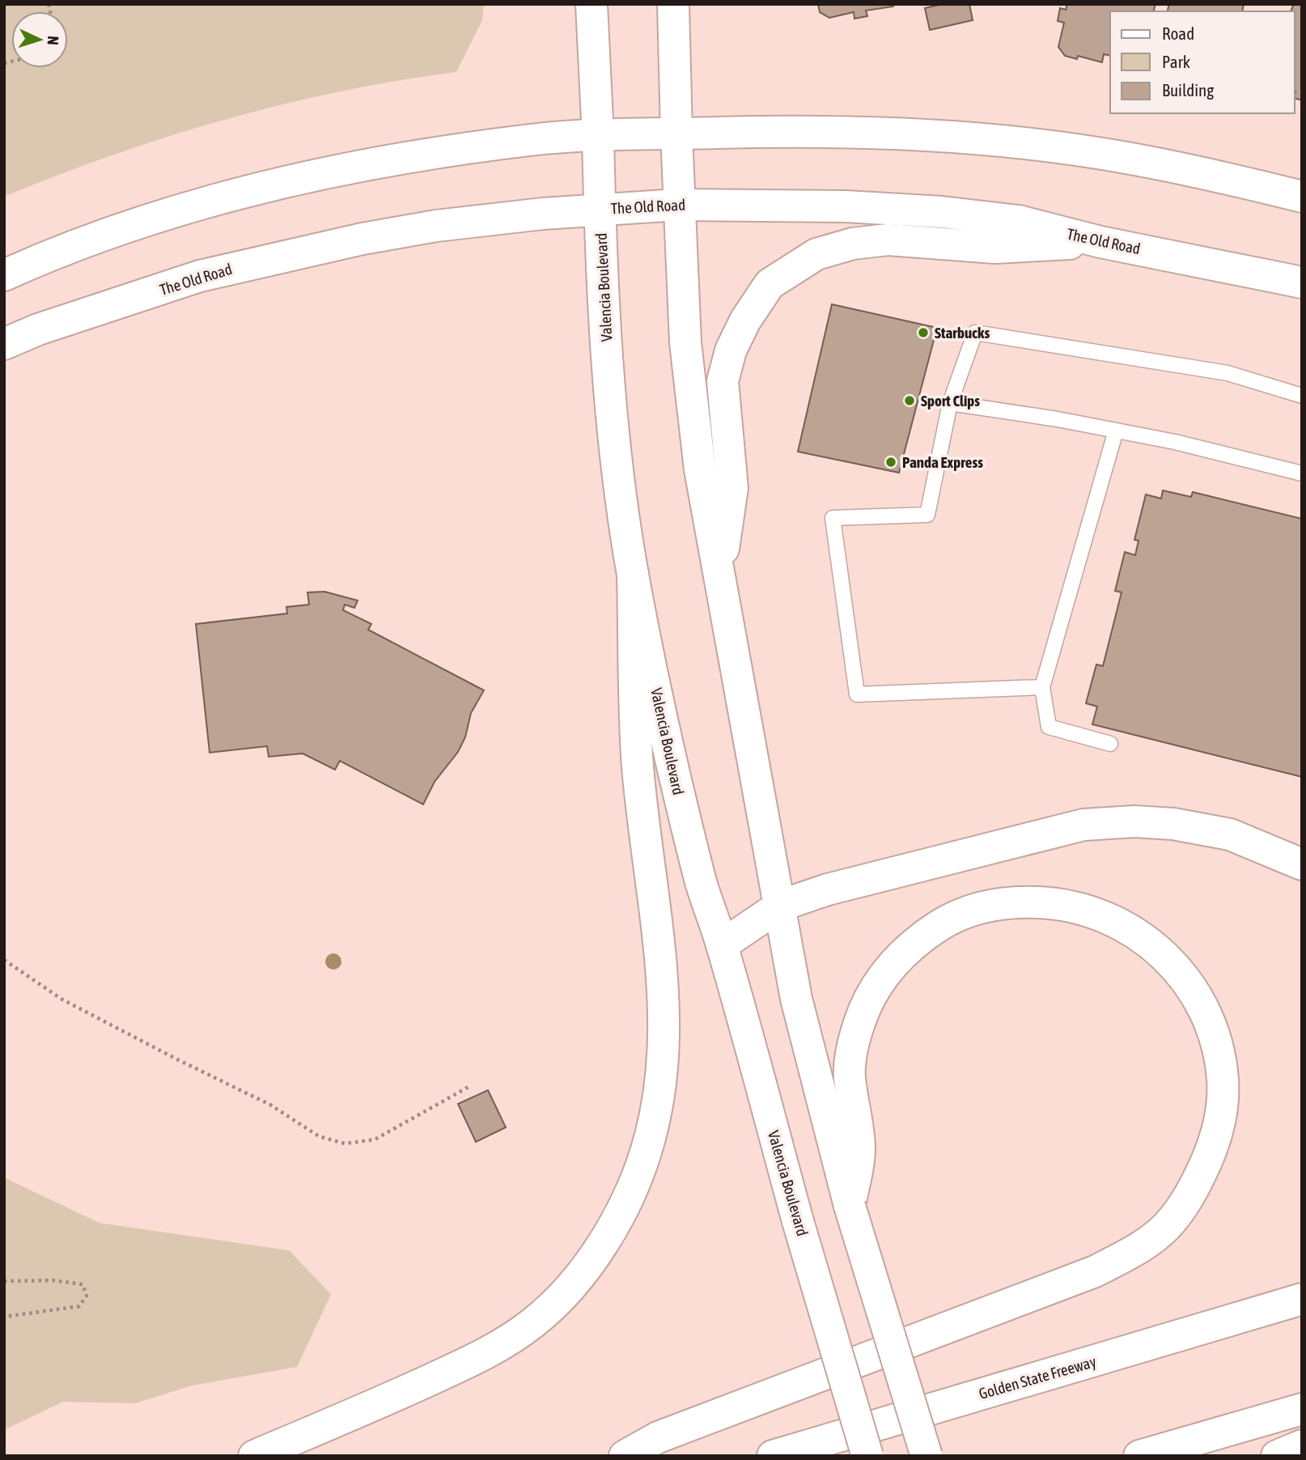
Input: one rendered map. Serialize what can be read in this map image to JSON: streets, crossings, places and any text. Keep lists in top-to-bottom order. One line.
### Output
{"streets":{"main road":["The Old Road","Valencia Boulevard","Golden State Freeway"]},"crossings":[["The Old Road","Valencia Boulevard"]],"places":["Starbucks","Sport Clips","Panda Express"],"legend":["Road","Park","Building"],"north":"right"}
